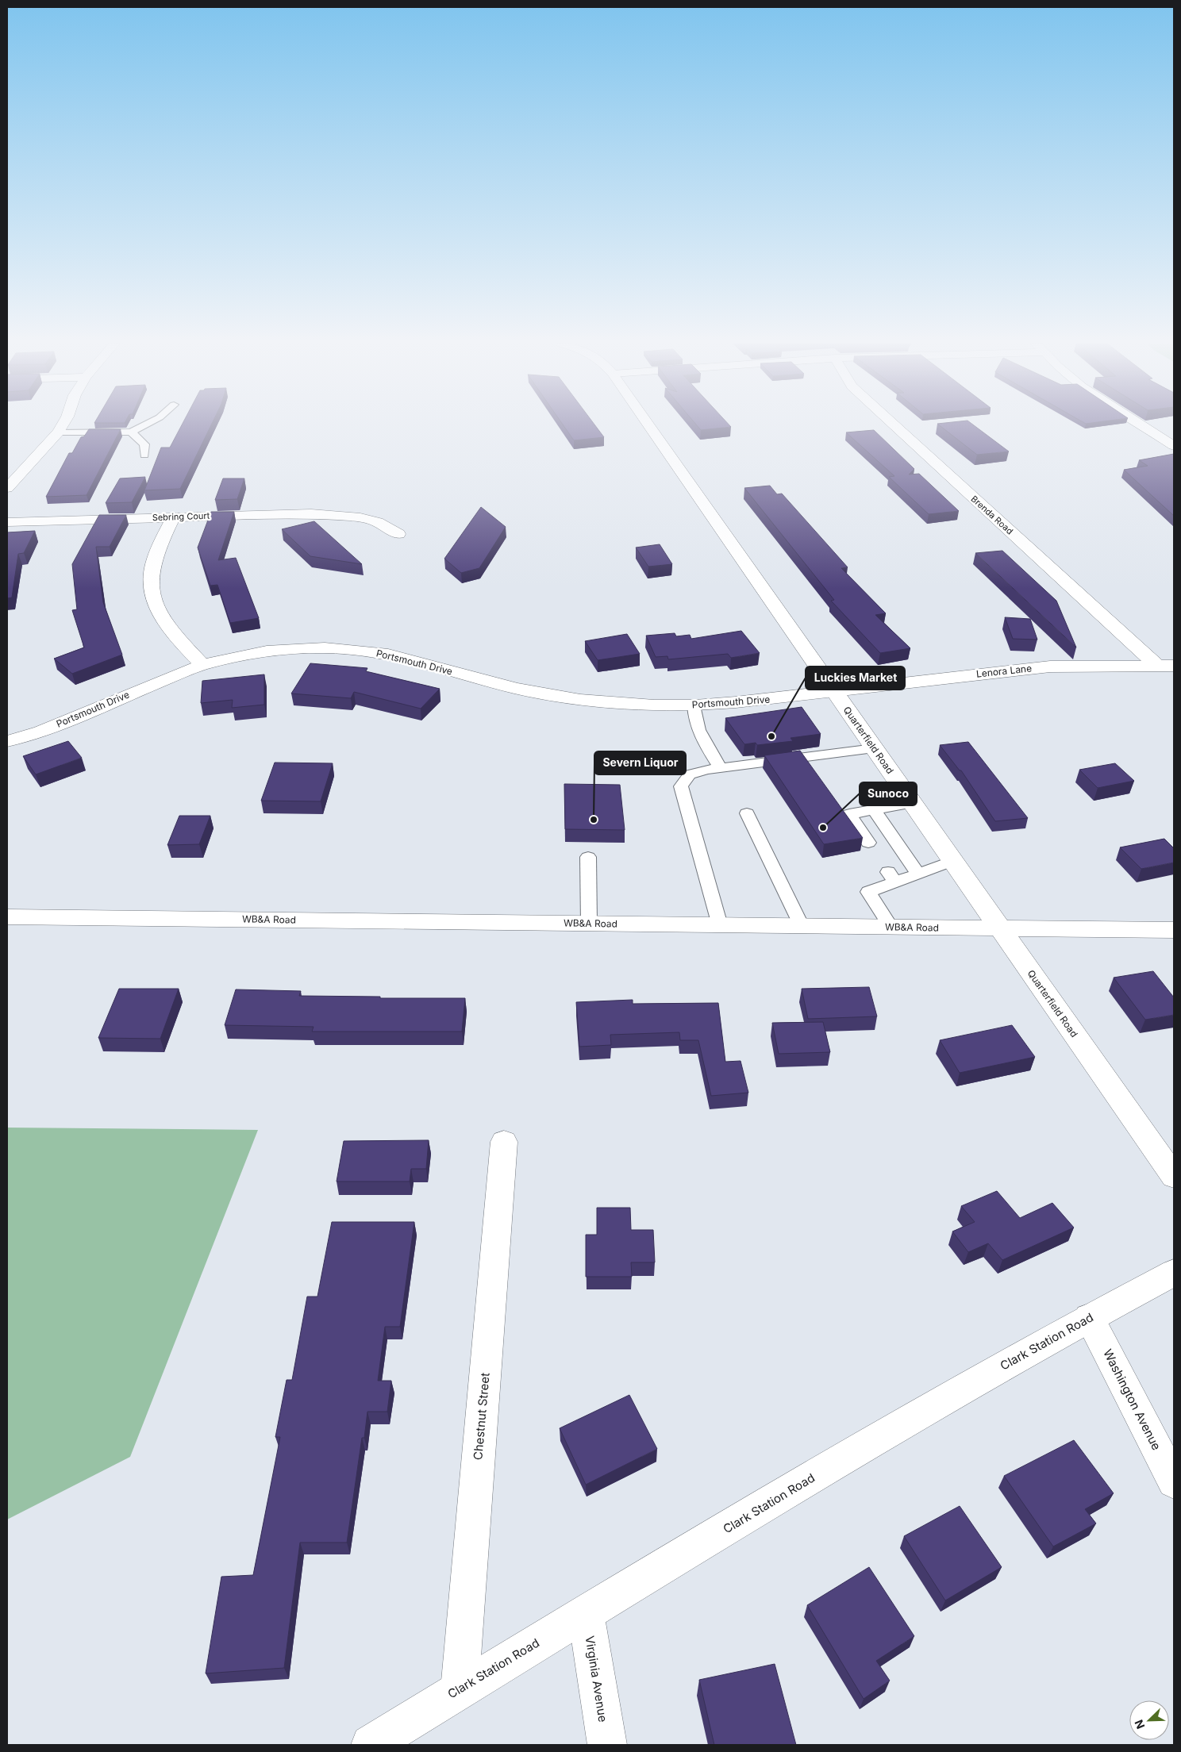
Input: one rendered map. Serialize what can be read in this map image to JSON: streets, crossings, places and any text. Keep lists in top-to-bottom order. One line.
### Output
{"streets":{"street":["Brenda Road","Sebring Court","Portsmouth Drive","Lenora Lane","Quarterfield Road","WB&A Road","Clark Station Road","Washington Avenue","Chestnut Street","Virginia Avenue"]},"crossings":[["Brenda Road","Lenora Lane"],["Portsmouth Drive","Lenora Lane"],["Portsmouth Drive","Quarterfield Road"],["Lenora Lane","Quarterfield Road"],["Quarterfield Road","WB&A Road"],["Clark Station Road","Washington Avenue"],["Clark Station Road","Chestnut Street"],["Clark Station Road","Virginia Avenue"]],"places":["Luckies Market","Severn Liquor","Sunoco"],"north":"bottom left"}
